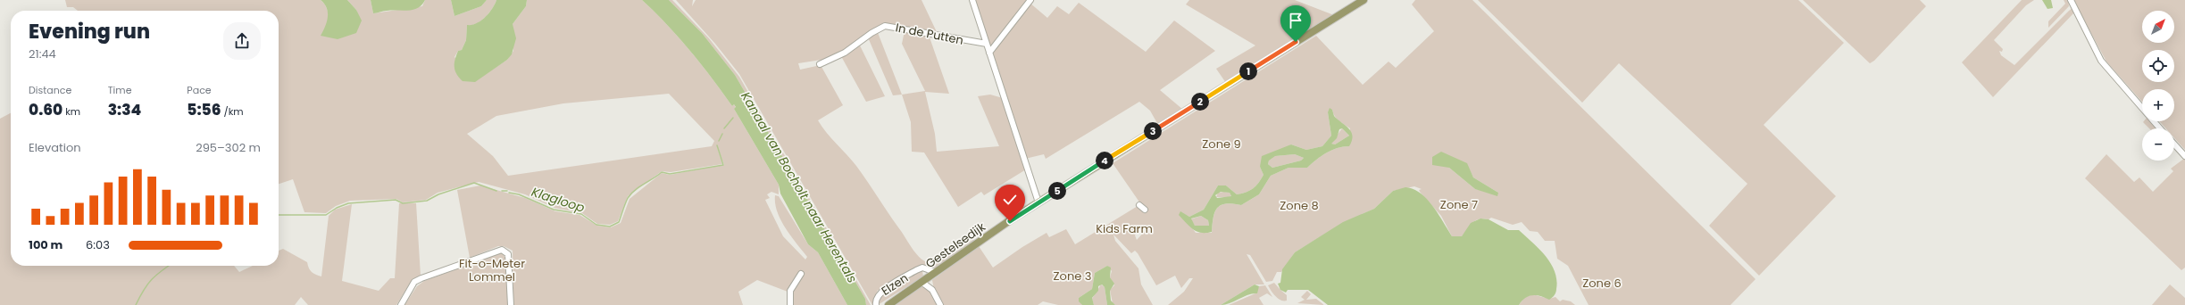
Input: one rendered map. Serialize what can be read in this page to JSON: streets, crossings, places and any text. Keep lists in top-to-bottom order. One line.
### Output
{"streets":{"main road":["Gestelsedijk"],"street":["In de Putten","Elzen"]},"crossings":[["Gestelsedijk","Elzen"]],"water":["Kanaal van Bocholt naar Herentals","Klagloop"],"parks":["Zone 9","Zone 7","Zone 8","Kids Farm","Fit-o-Meter Lommel","Zone 3","Zone 6"],"north":"top right","page":{"map_buttons":["+","−"],"heading":["Evening run","21:44"],"pins":["1","2","3","4","5"],"stats":[["Distance","0.60 km"],["Time","3:34"],["Pace","5:56 /km"]],"chart":["Elevation","295–302 m"],"list":[{"name":"100 m","note":"6:03"}]}}
